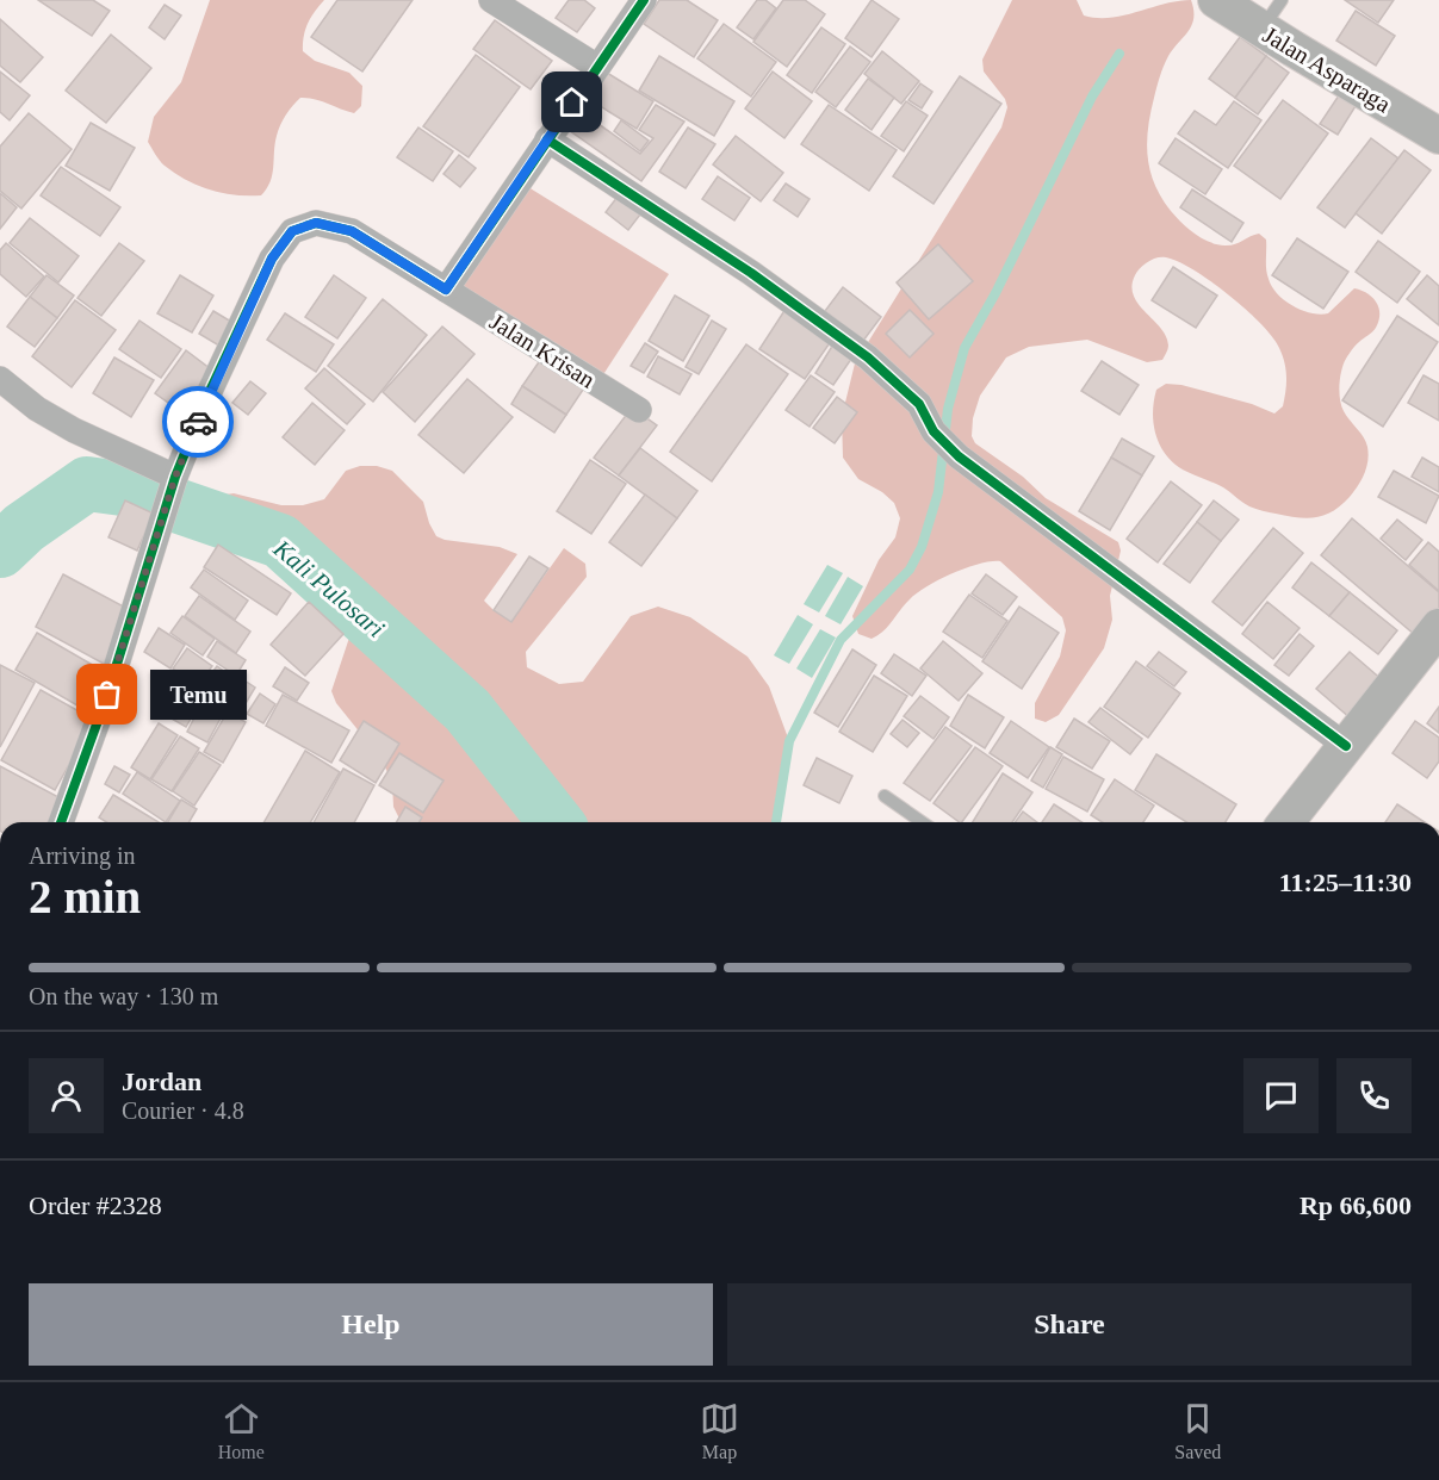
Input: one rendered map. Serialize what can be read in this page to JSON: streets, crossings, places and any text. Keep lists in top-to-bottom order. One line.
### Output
{"streets":{"street":["Jalan Asparaga","Jalan Krisan"]},"water":["Kali Pulosari"],"places":["Temu"],"page":{"bubble":"Temu","heading":["2 min","Arriving in","11:25–11:30"],"panel":["Jordan","Courier · 4.8","Order #2328","Rp 66,600"],"bar":"On the way · 130 m","buttons":["Help","Share"],"tabs":["Home","Map","Saved"]}}
